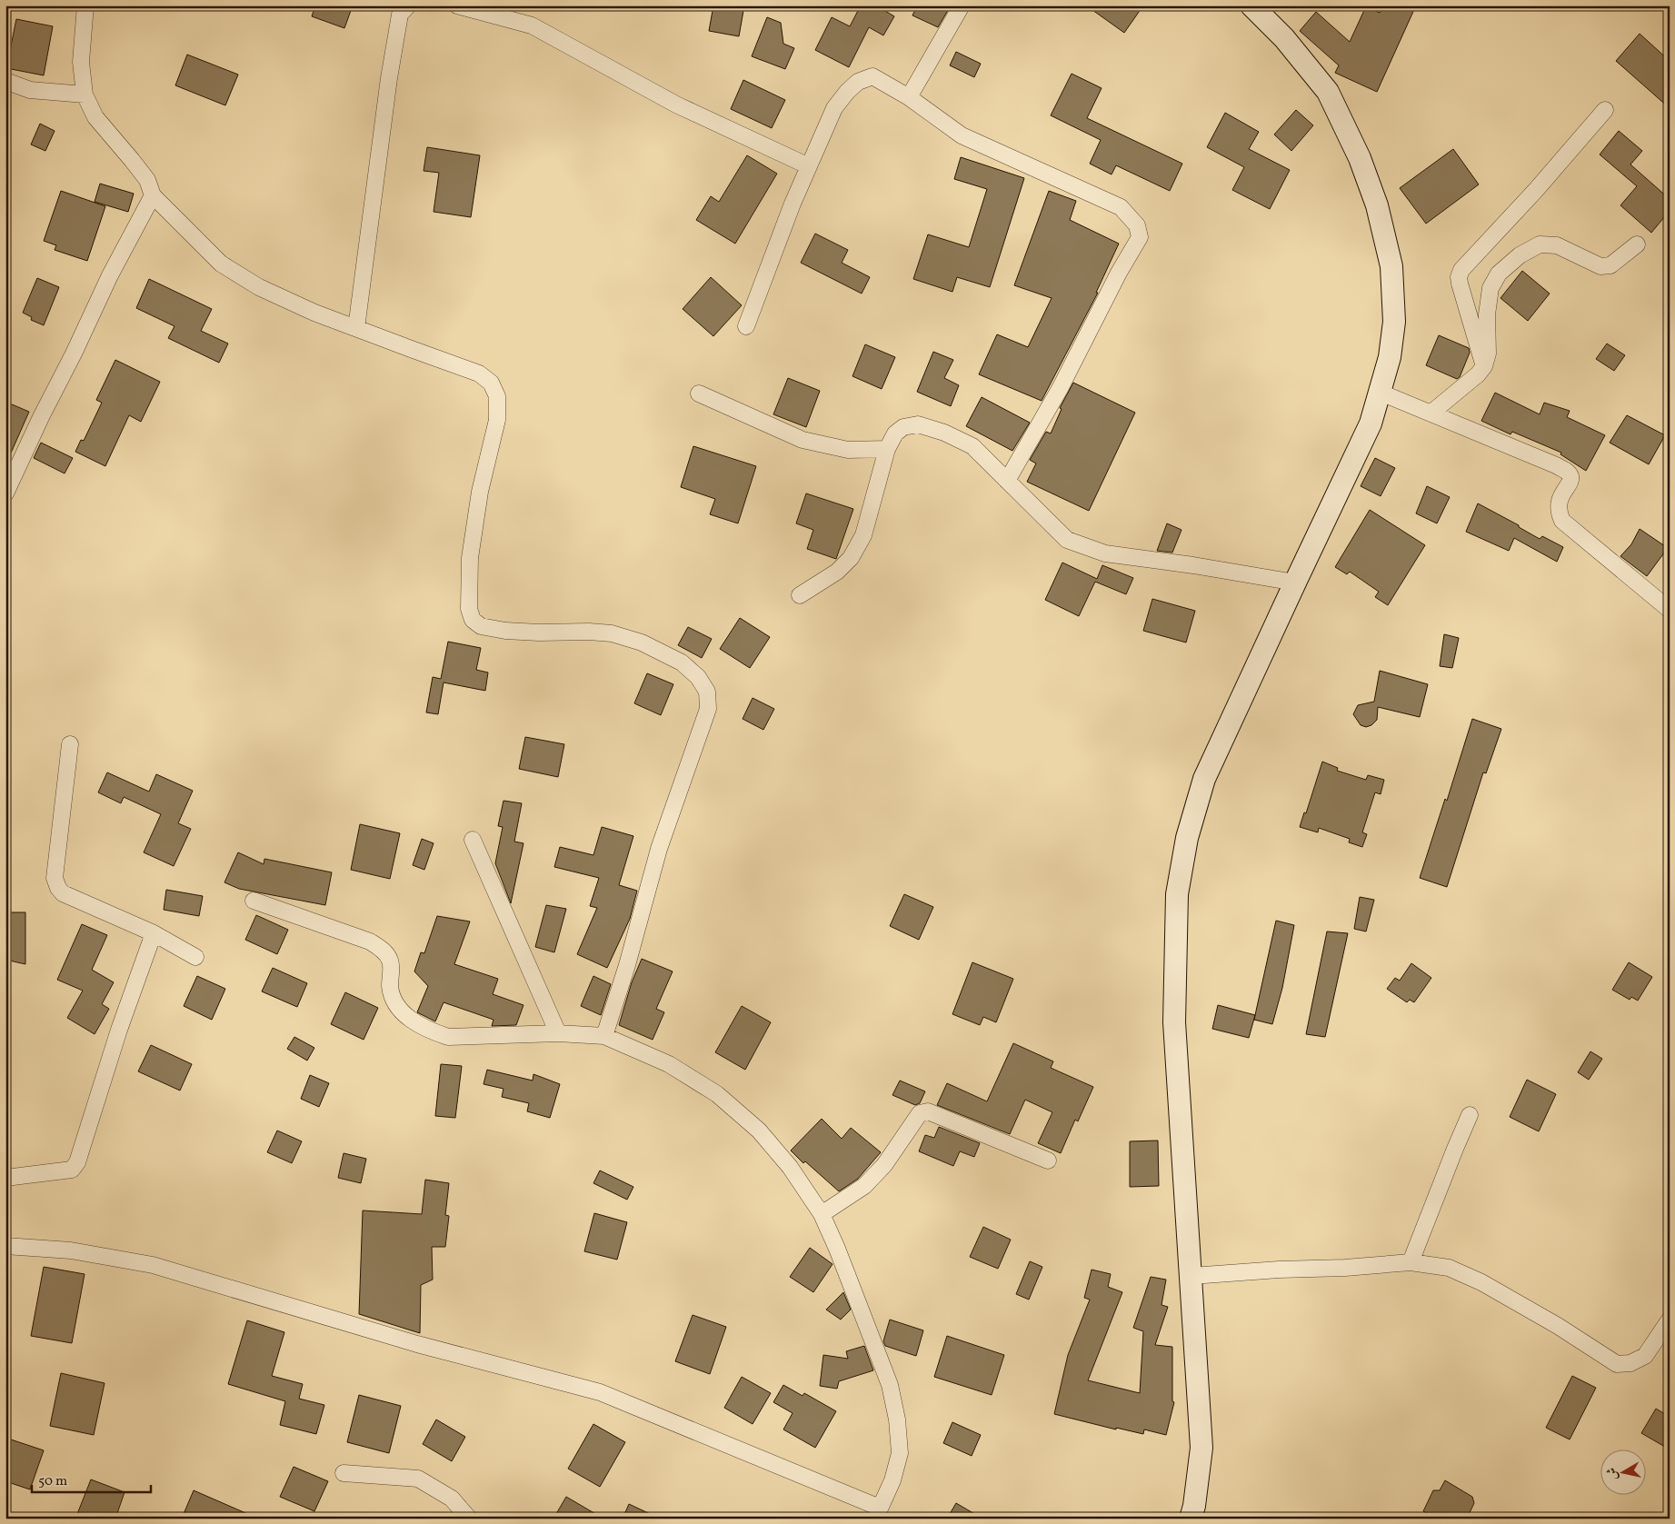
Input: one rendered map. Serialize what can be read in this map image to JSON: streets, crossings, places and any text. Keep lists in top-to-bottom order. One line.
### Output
{"scale_bar":"50 m","north":"left"}
